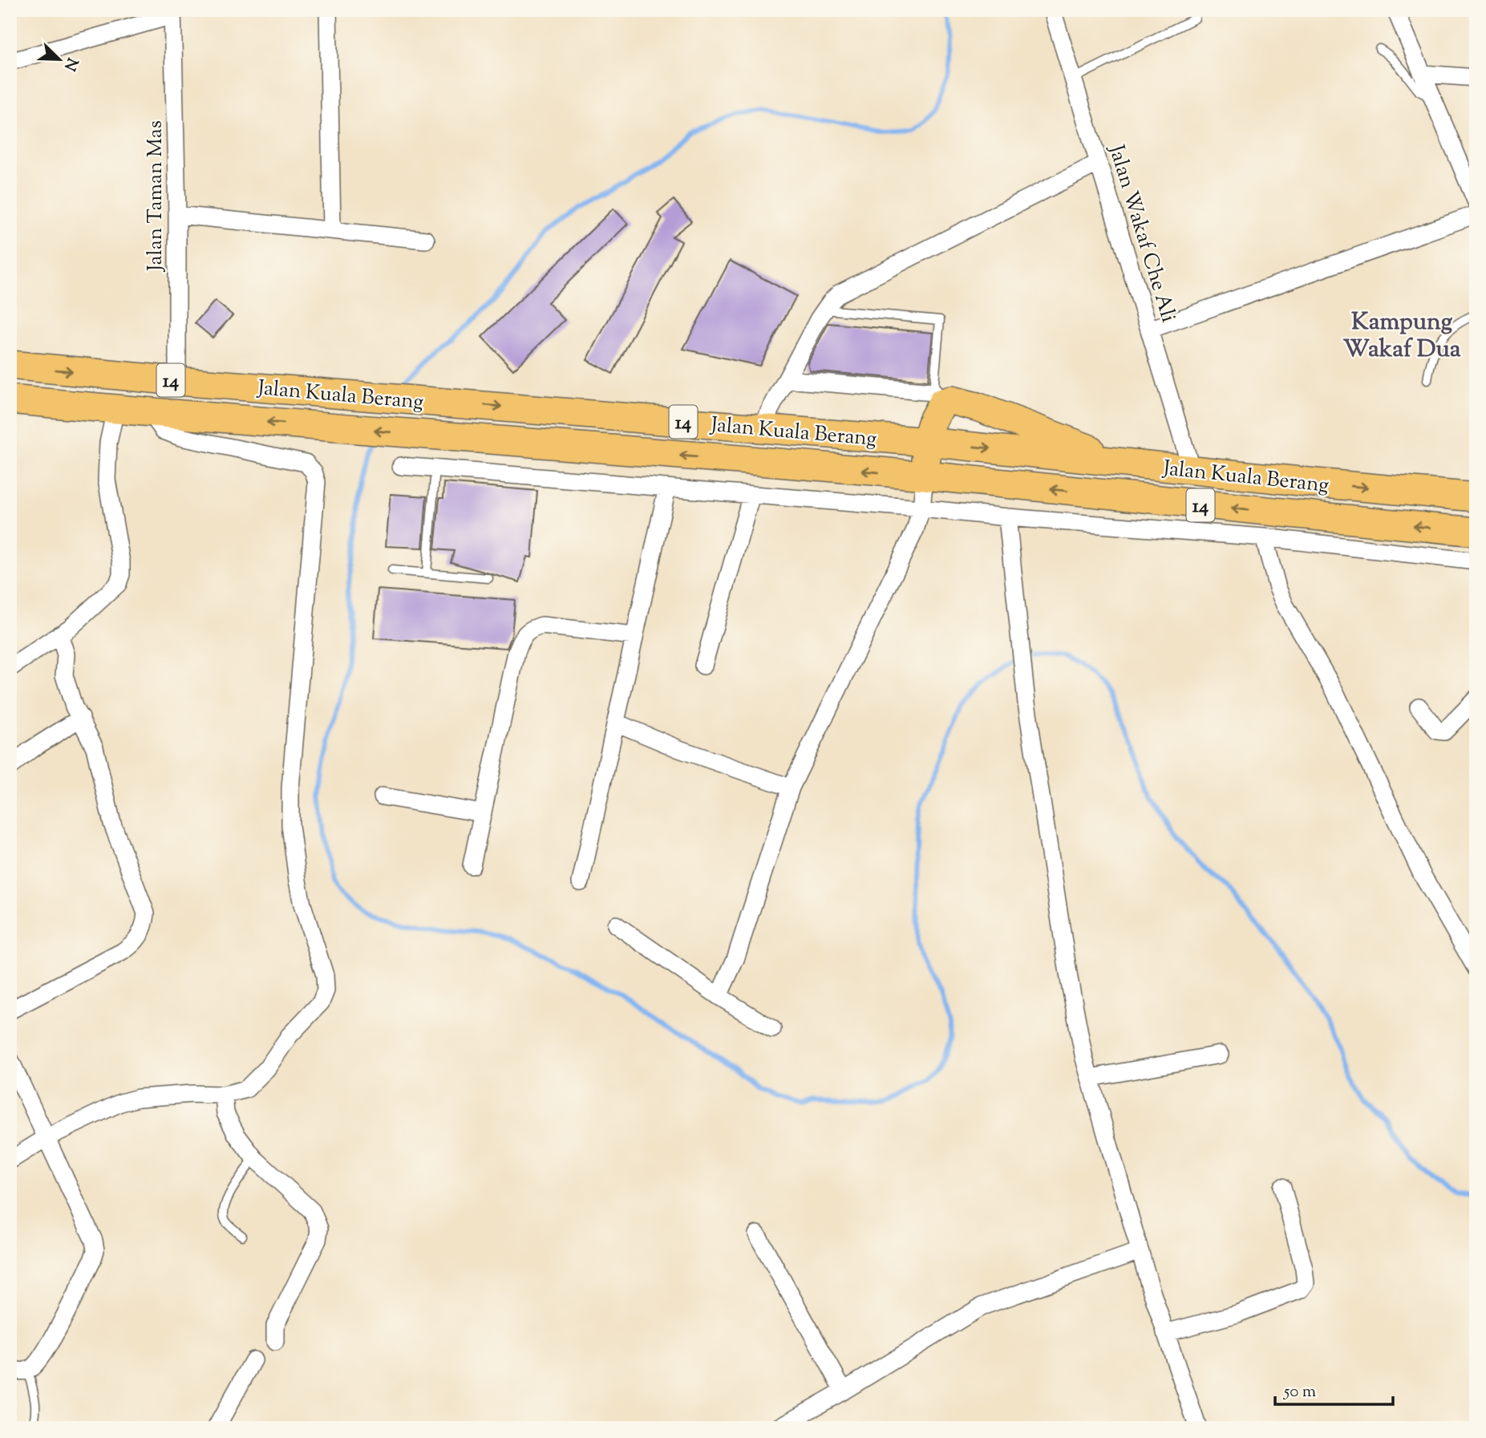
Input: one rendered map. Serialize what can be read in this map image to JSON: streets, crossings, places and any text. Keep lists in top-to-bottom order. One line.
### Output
{"streets":{"highway":["14","Jalan Kuala Berang"],"street":["Jalan Taman Mas","Jalan Wakaf Che Ali"]},"crossings":[["Jalan Taman Mas","Jalan Kuala Berang"],["Jalan Wakaf Che Ali","Jalan Kuala Berang"]],"districts":["Kampung Wakaf Dua"],"scale_bar":"50 m","north":"bottom right"}
